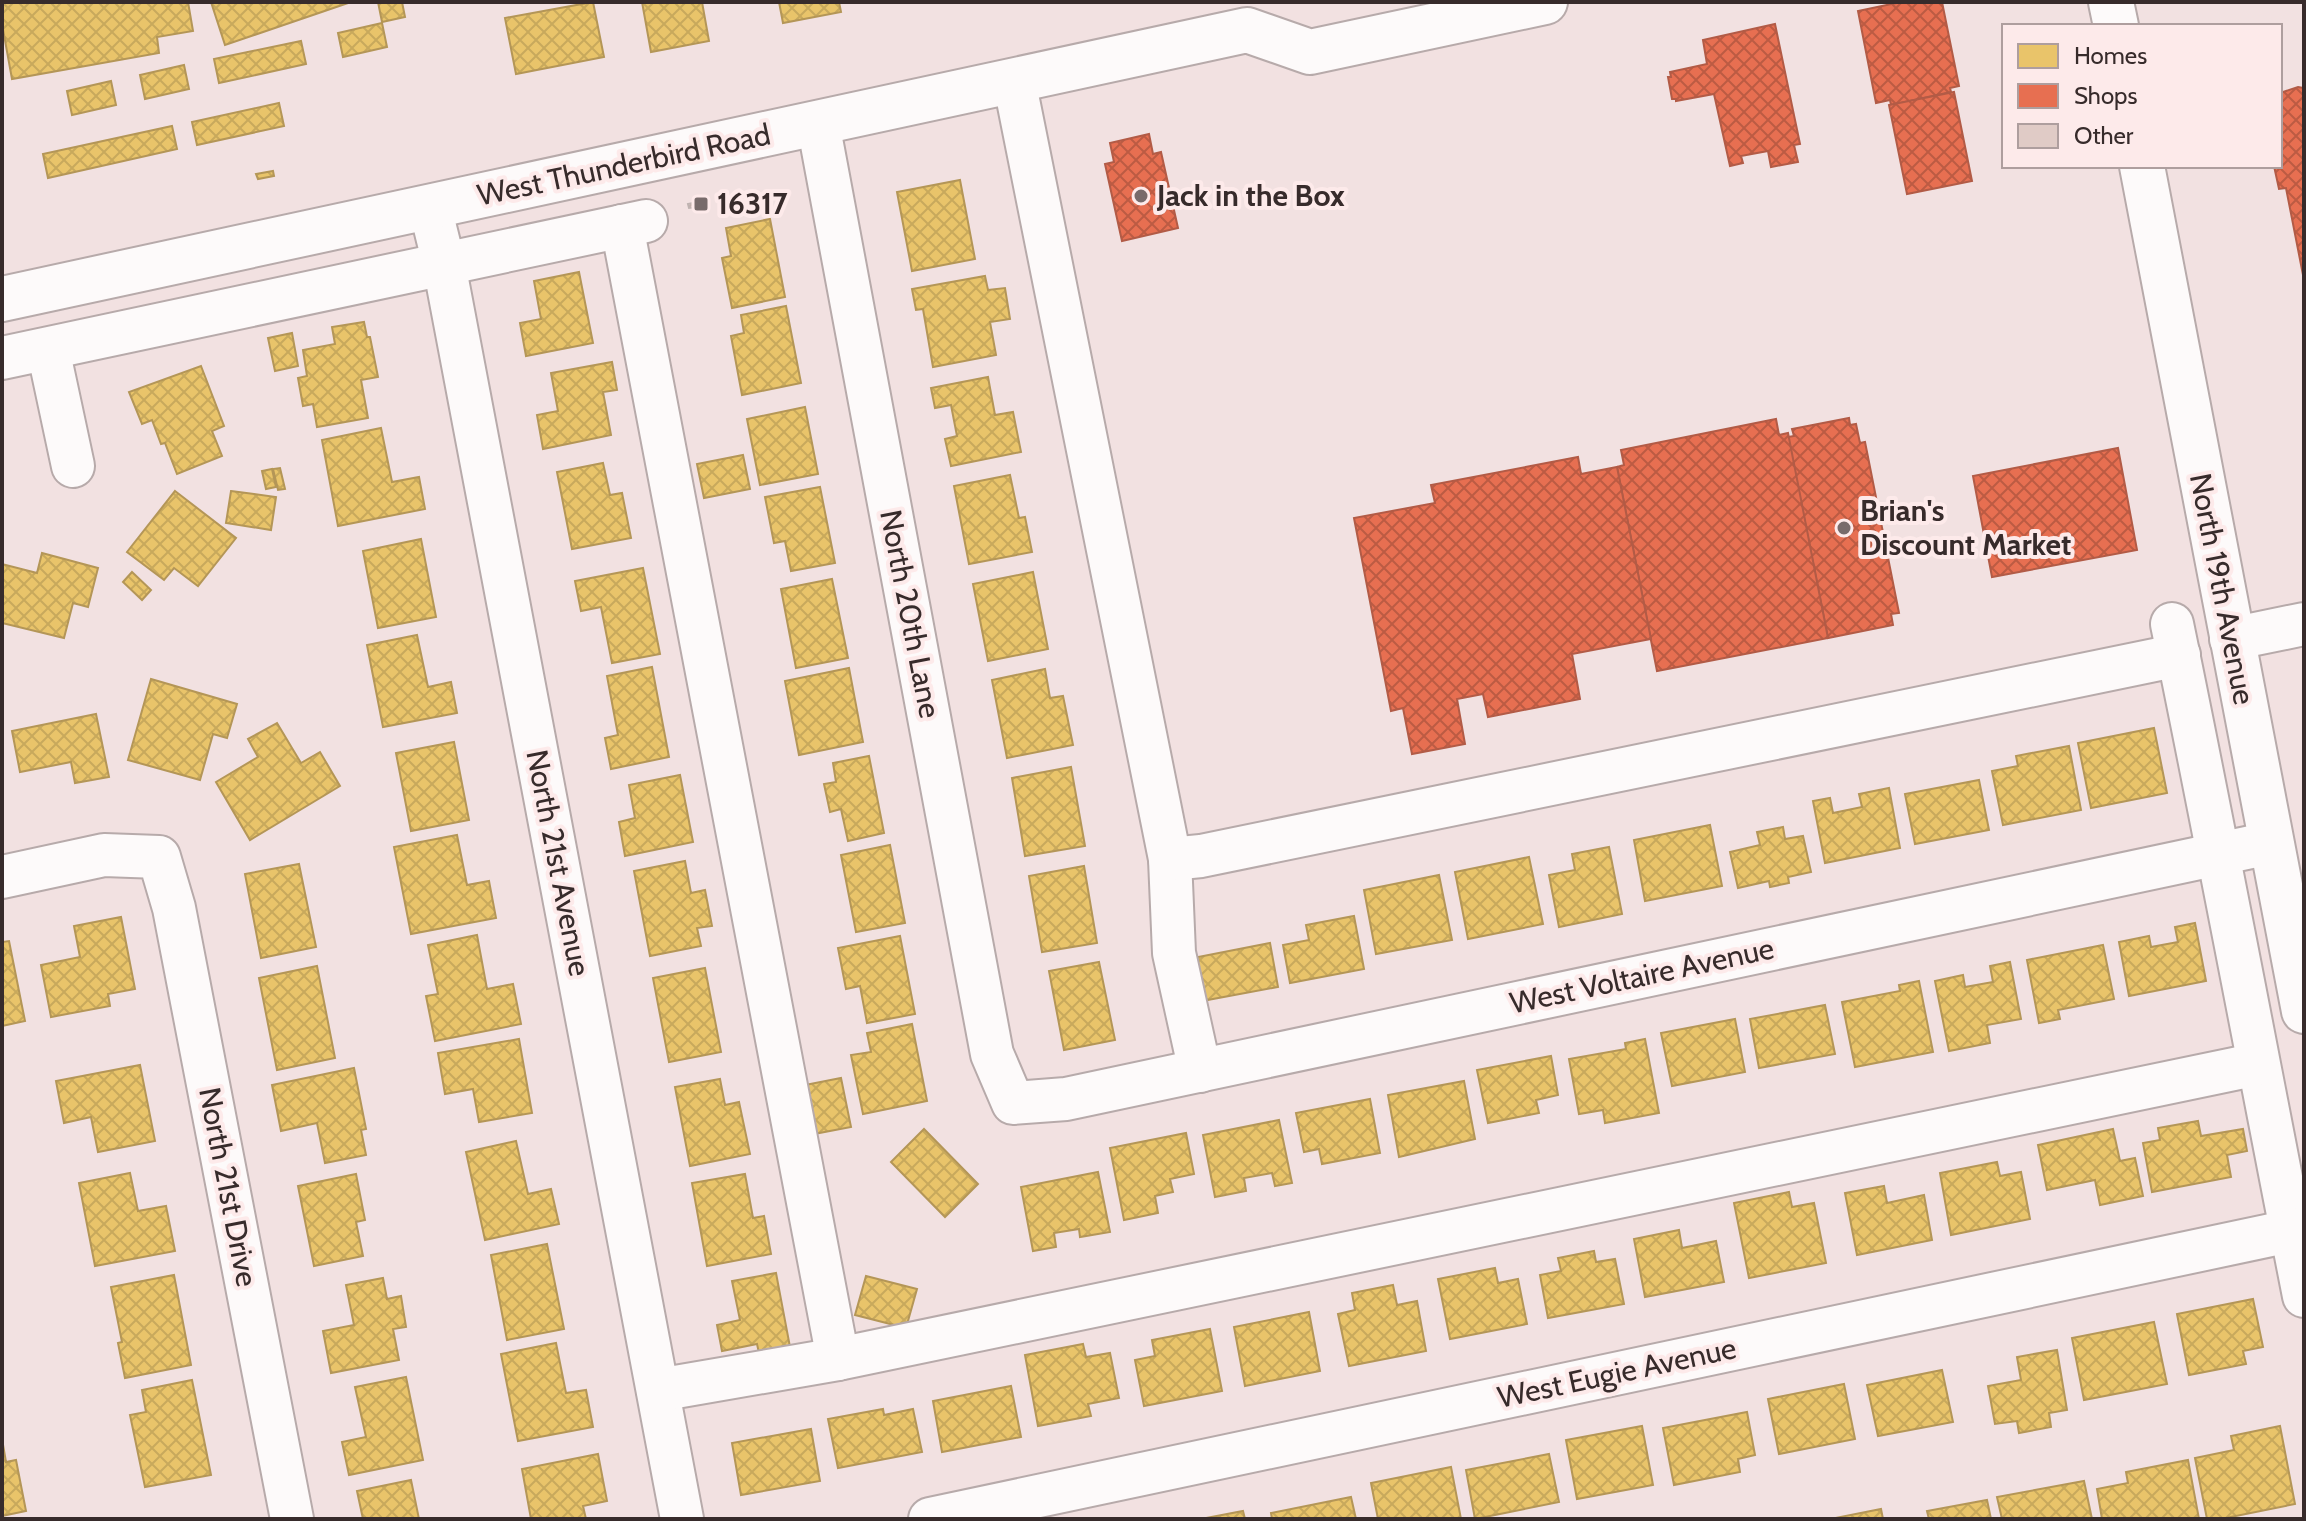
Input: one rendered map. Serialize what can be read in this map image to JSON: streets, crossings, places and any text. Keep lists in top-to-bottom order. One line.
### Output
{"streets":{"main road":["West Thunderbird Road","North 19th Avenue"],"street":["North 20th Lane","North 21st Avenue","West Voltaire Avenue","North 21st Drive","West Eugie Avenue"]},"crossings":[["West Thunderbird Road","North 20th Lane"],["West Thunderbird Road","North 21st Avenue"],["North 19th Avenue","West Voltaire Avenue"],["North 19th Avenue","West Eugie Avenue"],["North 20th Lane","West Voltaire Avenue"]],"places":{"other":["Jack in the Box","Brian's Discount Market"],"transit":["16317"]},"legend":["Homes","Shops","Other"]}
